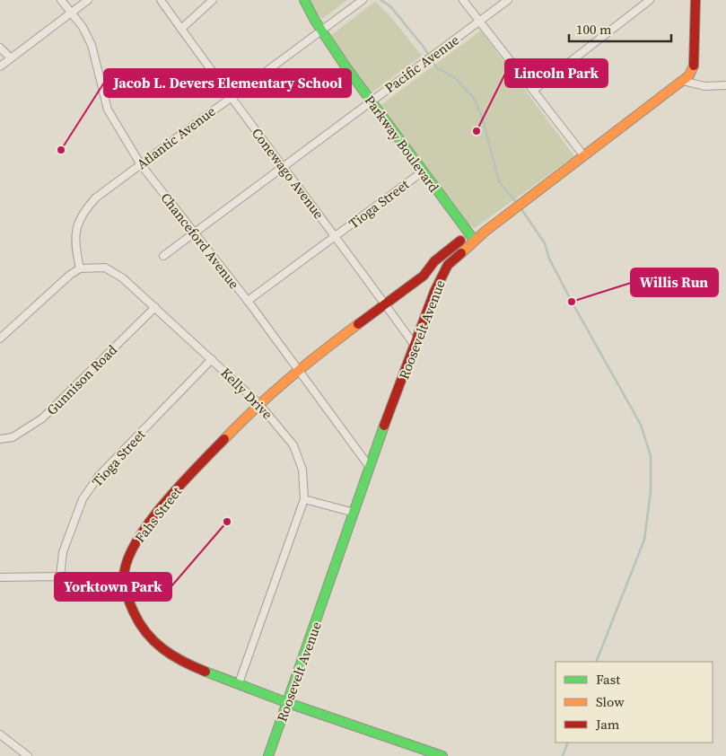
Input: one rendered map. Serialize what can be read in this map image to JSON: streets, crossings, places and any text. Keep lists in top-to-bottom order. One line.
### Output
{"streets":{"street":["Pacific Avenue","Atlantic Avenue","Parkway Boulevard","Conewago Avenue","Tioga Street","Chanceford Avenue","Roosevelt Avenue","Gunnison Road","Kelly Drive","Fahs Street"]},"crossings":[["Pacific Avenue","Parkway Boulevard"],["Pacific Avenue","Conewago Avenue"],["Pacific Avenue","Chanceford Avenue"],["Atlantic Avenue","Parkway Boulevard"],["Atlantic Avenue","Conewago Avenue"],["Atlantic Avenue","Chanceford Avenue"],["Atlantic Avenue","Kelly Drive"],["Parkway Boulevard","Tioga Street"],["Parkway Boulevard","Roosevelt Avenue"],["Conewago Avenue","Tioga Street"],["Conewago Avenue","Roosevelt Avenue"],["Conewago Avenue","Fahs Street"],["Tioga Street","Chanceford Avenue"],["Tioga Street","Kelly Drive"],["Chanceford Avenue","Roosevelt Avenue"],["Chanceford Avenue","Fahs Street"],["Roosevelt Avenue","Fahs Street"],["Gunnison Road","Kelly Drive"],["Kelly Drive","Fahs Street"]],"places":["Lincoln Park","Jacob L. Devers Elementary School","Willis Run","Yorktown Park"],"legend":["Fast","Slow","Jam"],"scale_bar":"100 m"}
